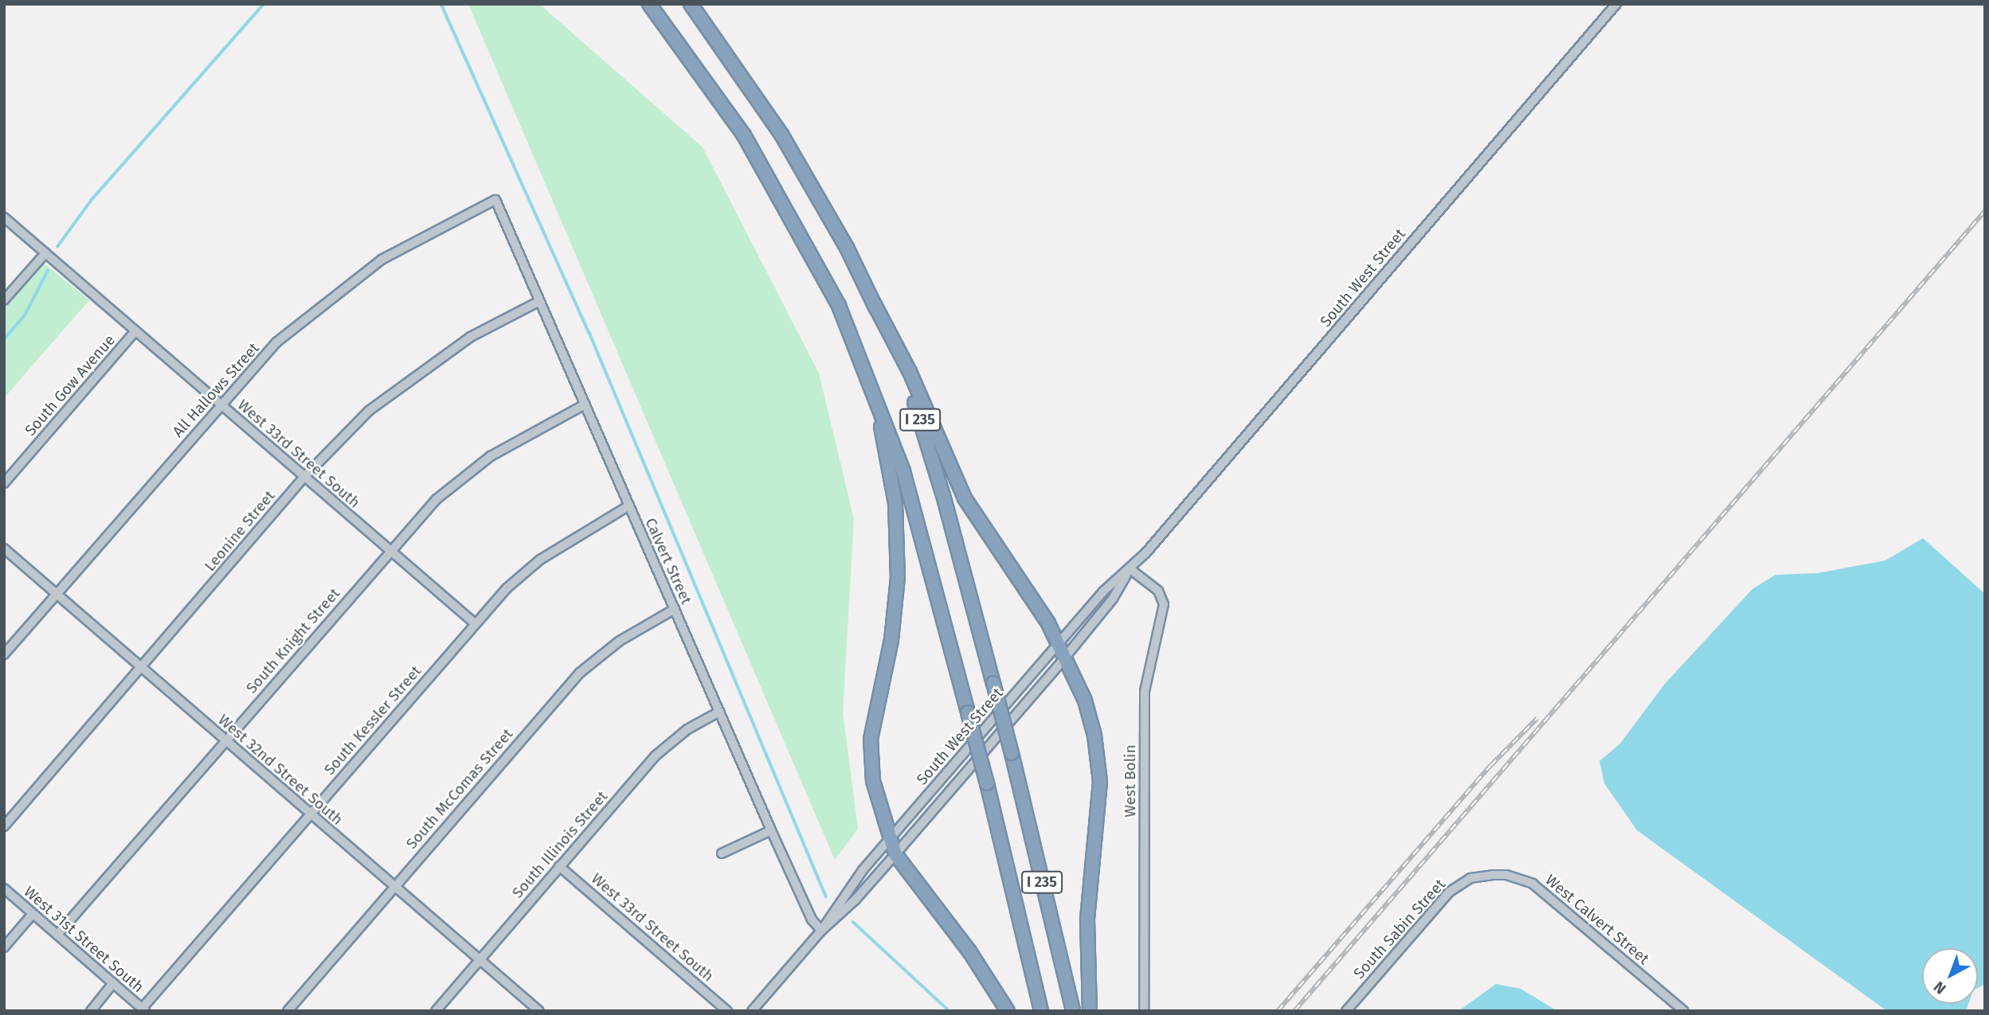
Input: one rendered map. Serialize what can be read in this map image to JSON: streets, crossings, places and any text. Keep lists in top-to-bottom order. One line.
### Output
{"streets":{"highway":["I 235"],"street":["South West Street","South Gow Avenue","All Hallows Street","West 33rd Street South","Leonine Street","Calvert Street","South Knight Street","South Kessler Street","West 32nd Street South","West Bolin","South McComas Street","South Illinois Street","West Calvert Street","South Sabin Street","West 31st Street South"]},"crossings":[["South West Street","Calvert Street"],["South West Street","West Bolin"],["South Gow Avenue","West 33rd Street South"],["All Hallows Street","West 33rd Street South"],["All Hallows Street","Calvert Street"],["All Hallows Street","West 32nd Street South"],["West 33rd Street South","Leonine Street"],["West 33rd Street South","South Knight Street"],["West 33rd Street South","South Kessler Street"],["West 33rd Street South","South Illinois Street"],["Leonine Street","Calvert Street"],["Leonine Street","West 32nd Street South"],["Calvert Street","South Knight Street"],["Calvert Street","South Kessler Street"],["Calvert Street","South McComas Street"],["Calvert Street","South Illinois Street"],["South Knight Street","West 32nd Street South"],["South Knight Street","West 31st Street South"],["South Kessler Street","West 32nd Street South"],["South Kessler Street","West 31st Street South"],["West 32nd Street South","South McComas Street"],["West 32nd Street South","South Illinois Street"],["West Calvert Street","South Sabin Street"]],"north":"bottom left"}
